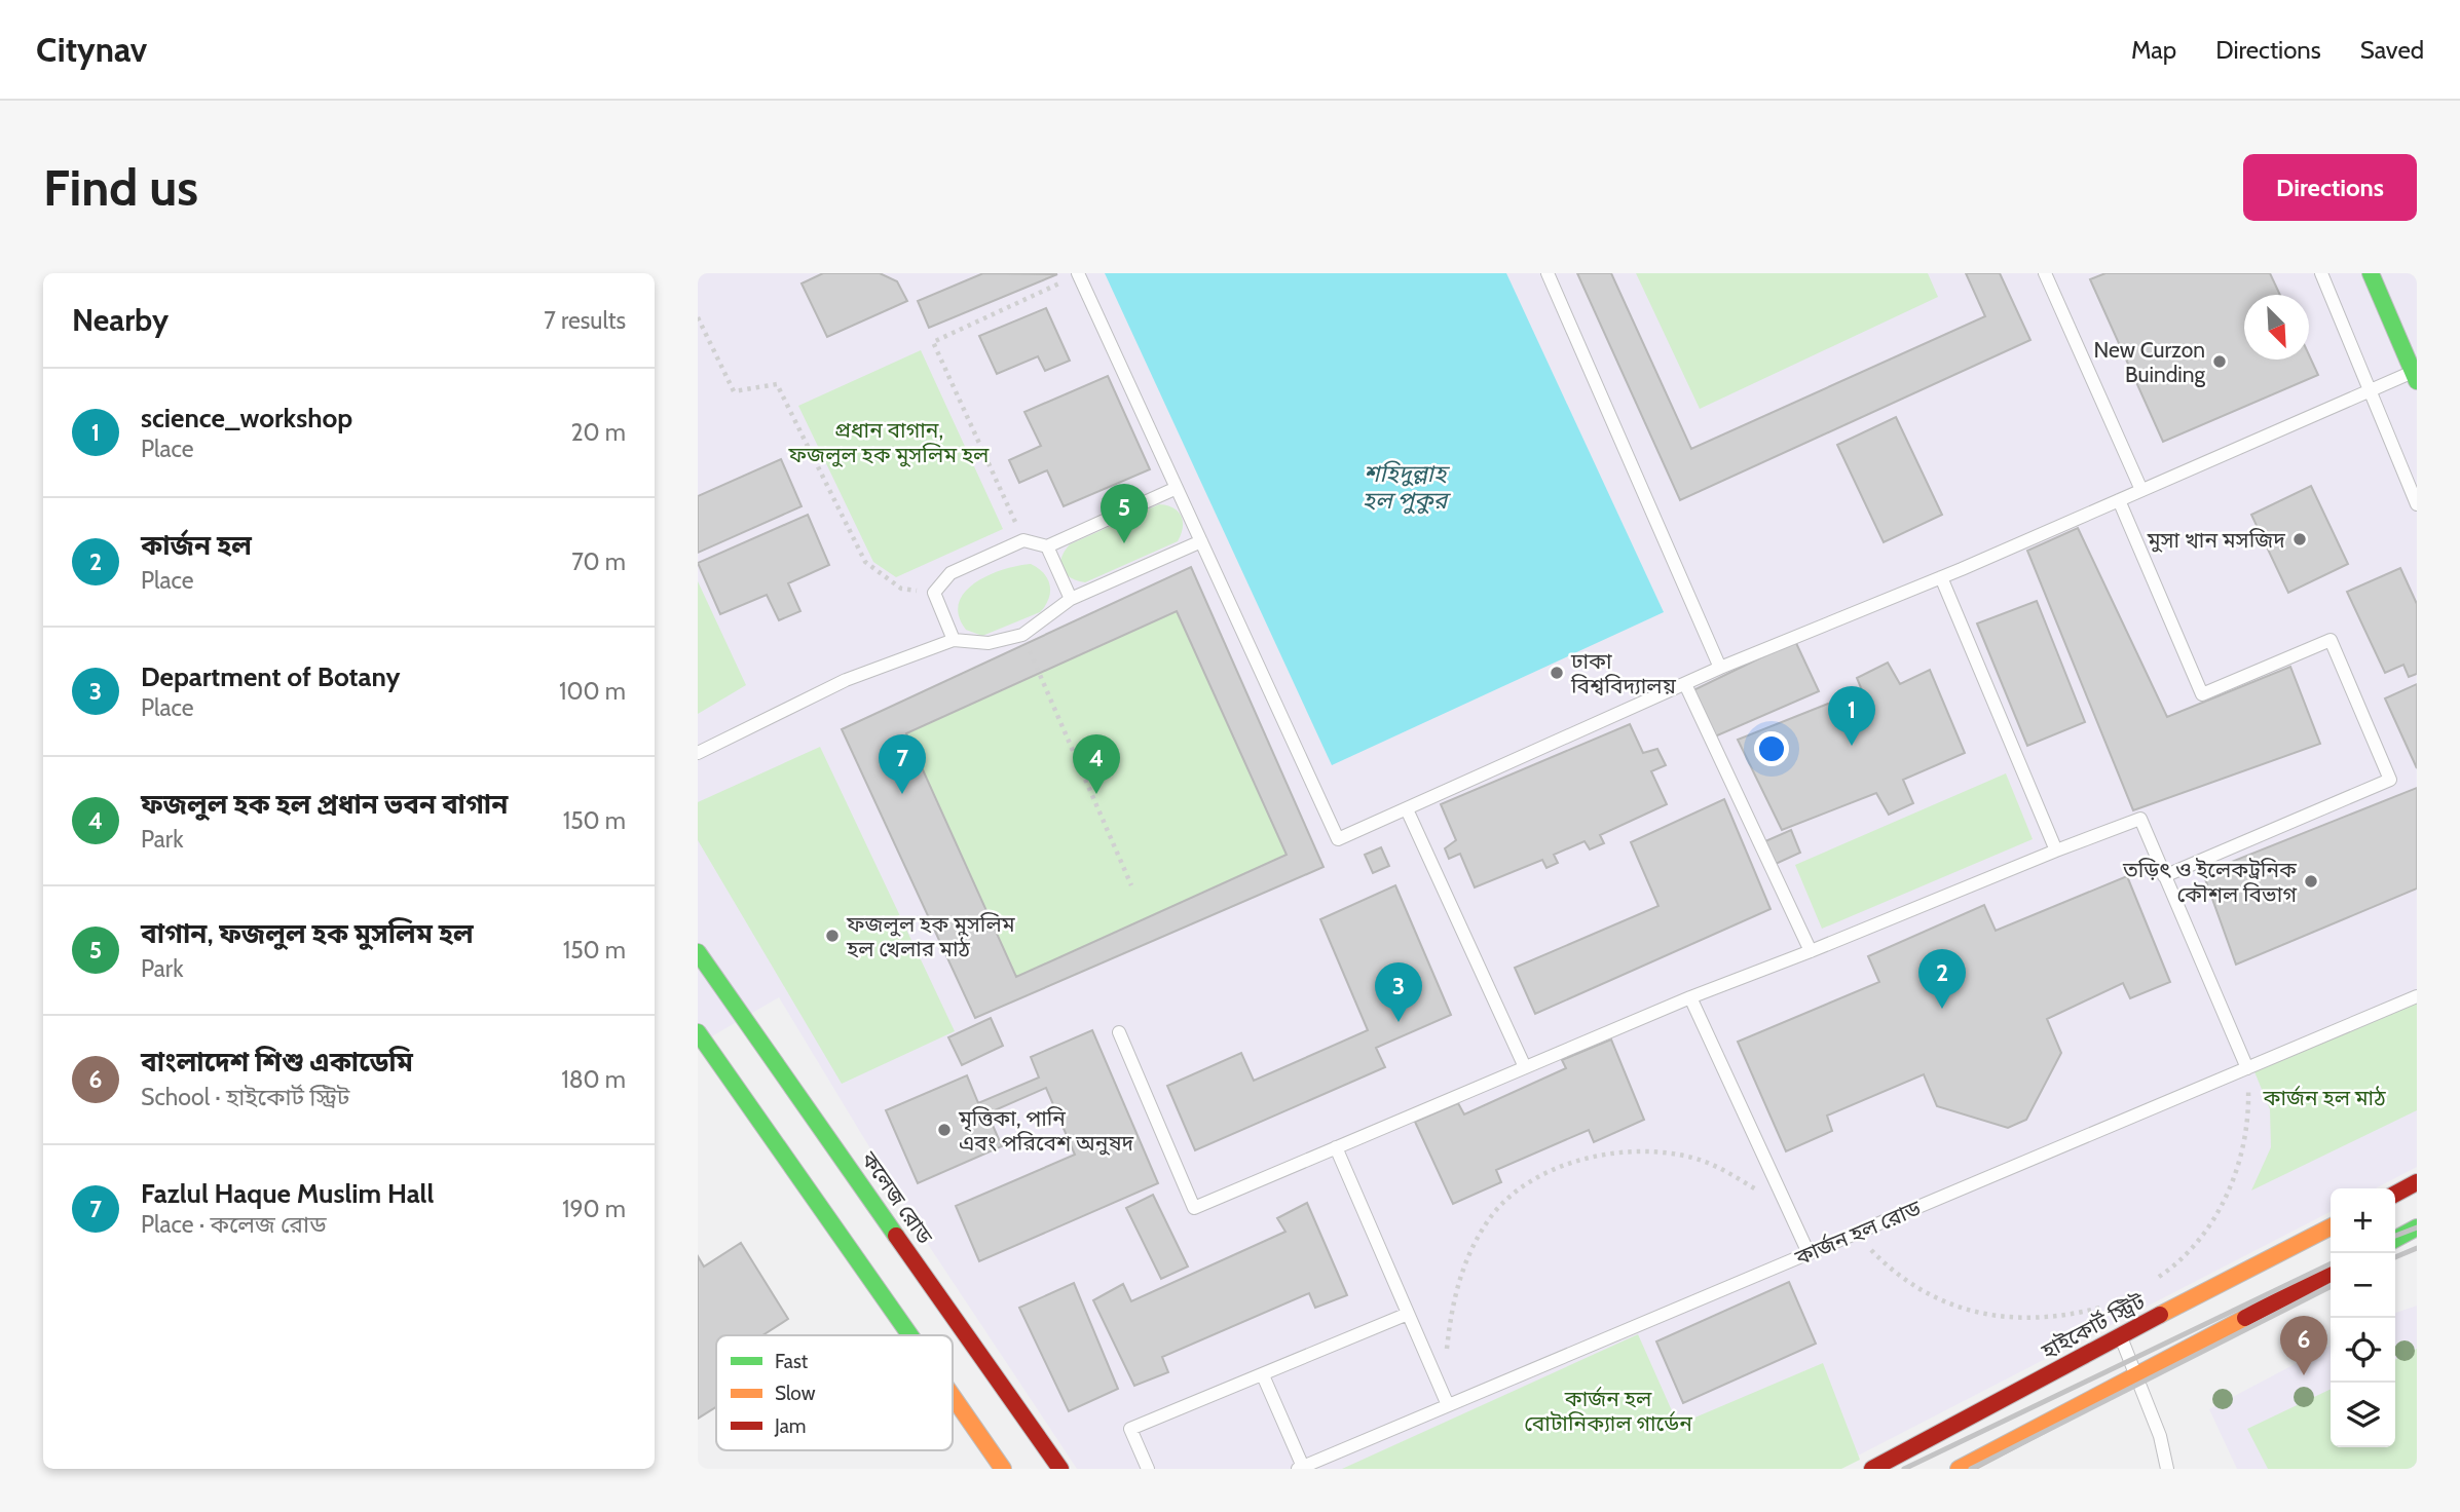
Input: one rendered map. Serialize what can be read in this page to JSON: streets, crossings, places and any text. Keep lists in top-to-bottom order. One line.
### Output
{"streets":{"main road":["কলেজ রোড","হাইকোর্ট স্ট্রিট"],"lane":["কার্জন হল রোড"]},"water":["শহিদুল্লাহ হল পুকুর"],"parks":["প্রধান বাগান, ফজলুল হক মুসলিম হল","কার্জন হল মাঠ","কার্জন হল বোটানিক্যাল গার্ডেন"],"places":["New Curzon Buinding","মুসা খান মসজিদ","ঢাকা বিশ্ববিদ্যালয়","তড়িৎ ও ইলেকট্রনিক কৌশল বিভাগ","ফজলুল হক মুসলিম হল খেলার মাঠ","মৃত্তিকা, পানি এবং পরিবেশ অনুষদ"],"legend":["Fast","Slow","Jam"],"north":"bottom right","page":{"header":"Citynav","nav":["Map","Directions","Saved"],"buttons":"Directions","title":"Find us","heading":["Nearby","7 results"],"list":[{"mark":"1","name":"science_workshop","note":"Place","value":"20 m"},{"mark":"2","name":"কার্জন হল","note":"Place","value":"70 m"},{"mark":"3","name":"Department of Botany","note":"Place","value":"100 m"},{"mark":"4","name":"ফজলুল হক হল প্রধান ভবন বাগান","note":"Park","value":"150 m"},{"mark":"5","name":"বাগান, ফজলুল হক মুসলিম হল","note":"Park","value":"150 m"},{"mark":"6","name":"বাংলাদেশ শিশু একাডেমি","note":"School · হাইকোর্ট স্ট্রিট","value":"180 m"},{"mark":"7","name":"Fazlul Haque Muslim Hall","note":"Place · কলেজ রোড","value":"190 m"}],"pins":["5","1","4","7","2","3","6"],"map_buttons":["+","−"]}}
